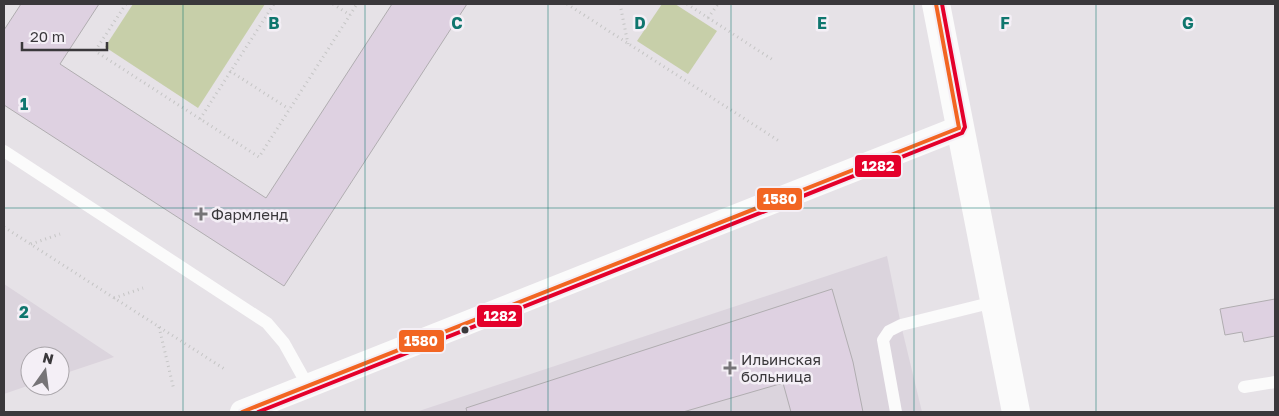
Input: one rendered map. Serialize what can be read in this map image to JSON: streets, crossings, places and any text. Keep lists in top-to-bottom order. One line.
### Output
{"places":{"health":["Фармленд","Ильинская больница"]},"lines":["transit line 1580","transit line 1282"],"scale_bar":"20 m","north":"top","grid":{"columns":["B","C","D","E","F","G"],"rows":["1","2"]}}
